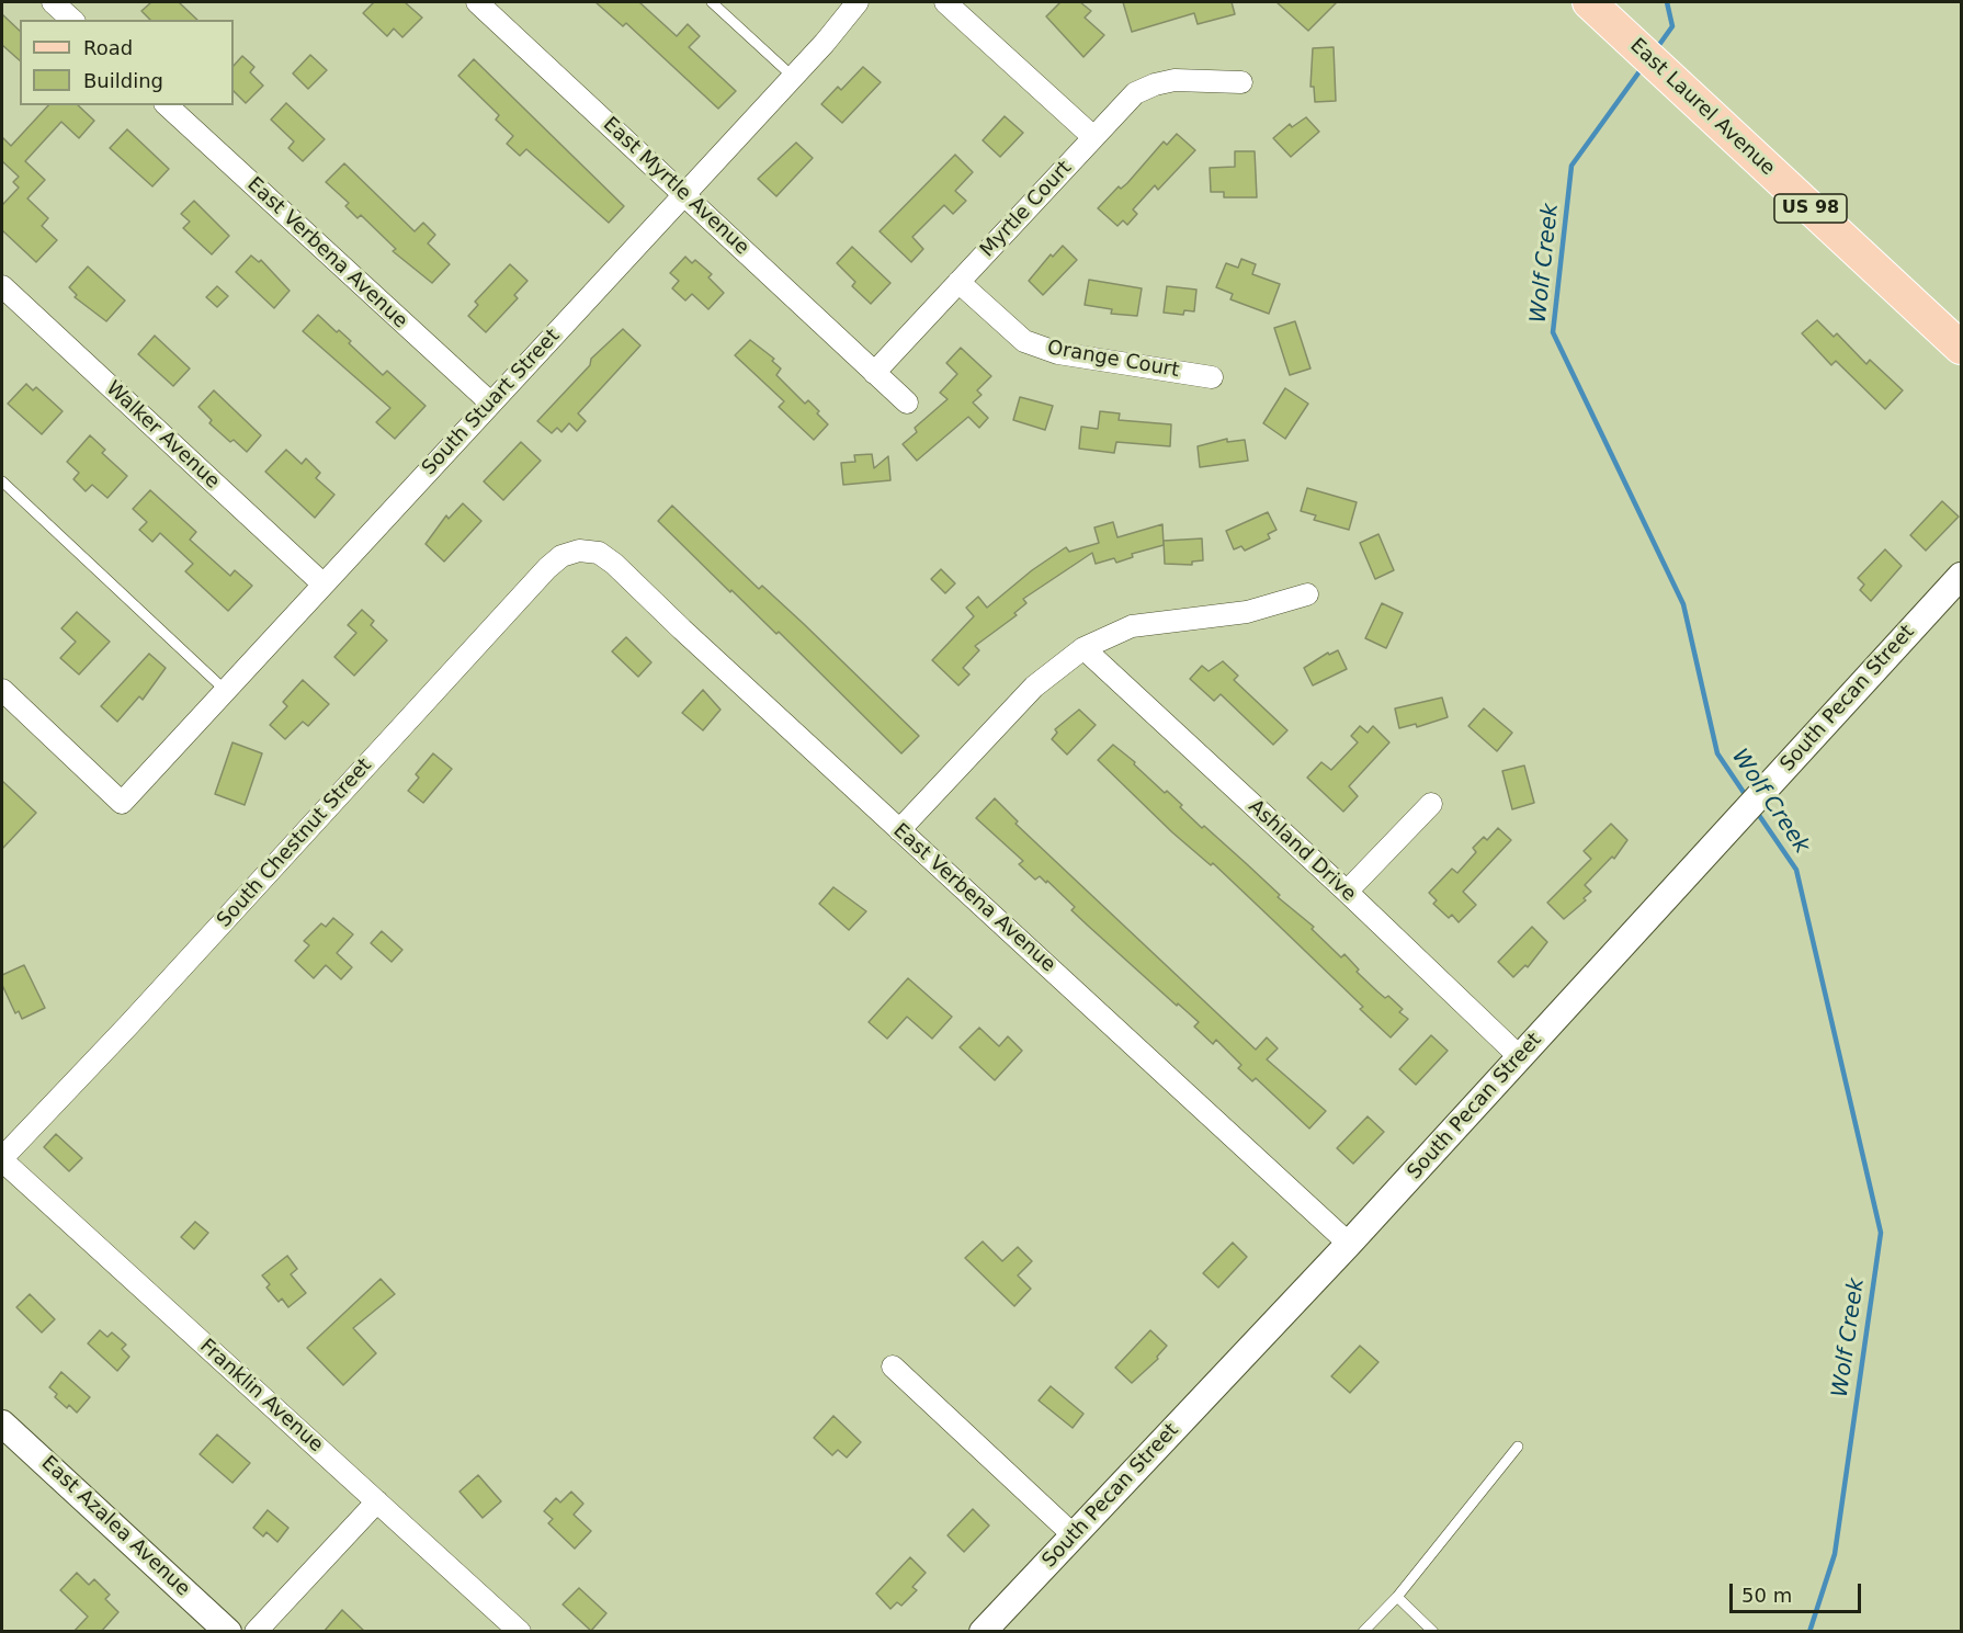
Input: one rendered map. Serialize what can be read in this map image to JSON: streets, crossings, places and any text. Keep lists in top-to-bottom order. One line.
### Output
{"streets":{"main road":["East Laurel Avenue","US 98"],"street":["East Myrtle Avenue","Myrtle Court","East Verbena Avenue","Orange Court","South Stuart Street","Walker Avenue","South Pecan Street","South Chestnut Street","Ashland Drive","Franklin Avenue","East Azalea Avenue"]},"crossings":[["East Myrtle Avenue","Myrtle Court"],["East Myrtle Avenue","South Stuart Street"],["Myrtle Court","Orange Court"],["East Verbena Avenue","South Stuart Street"],["East Verbena Avenue","South Pecan Street"],["East Verbena Avenue","South Chestnut Street"],["South Stuart Street","Walker Avenue"],["South Pecan Street","Ashland Drive"],["South Chestnut Street","Franklin Avenue"]],"water":["Wolf Creek"],"legend":["Road","Building"],"scale_bar":"50 m"}
